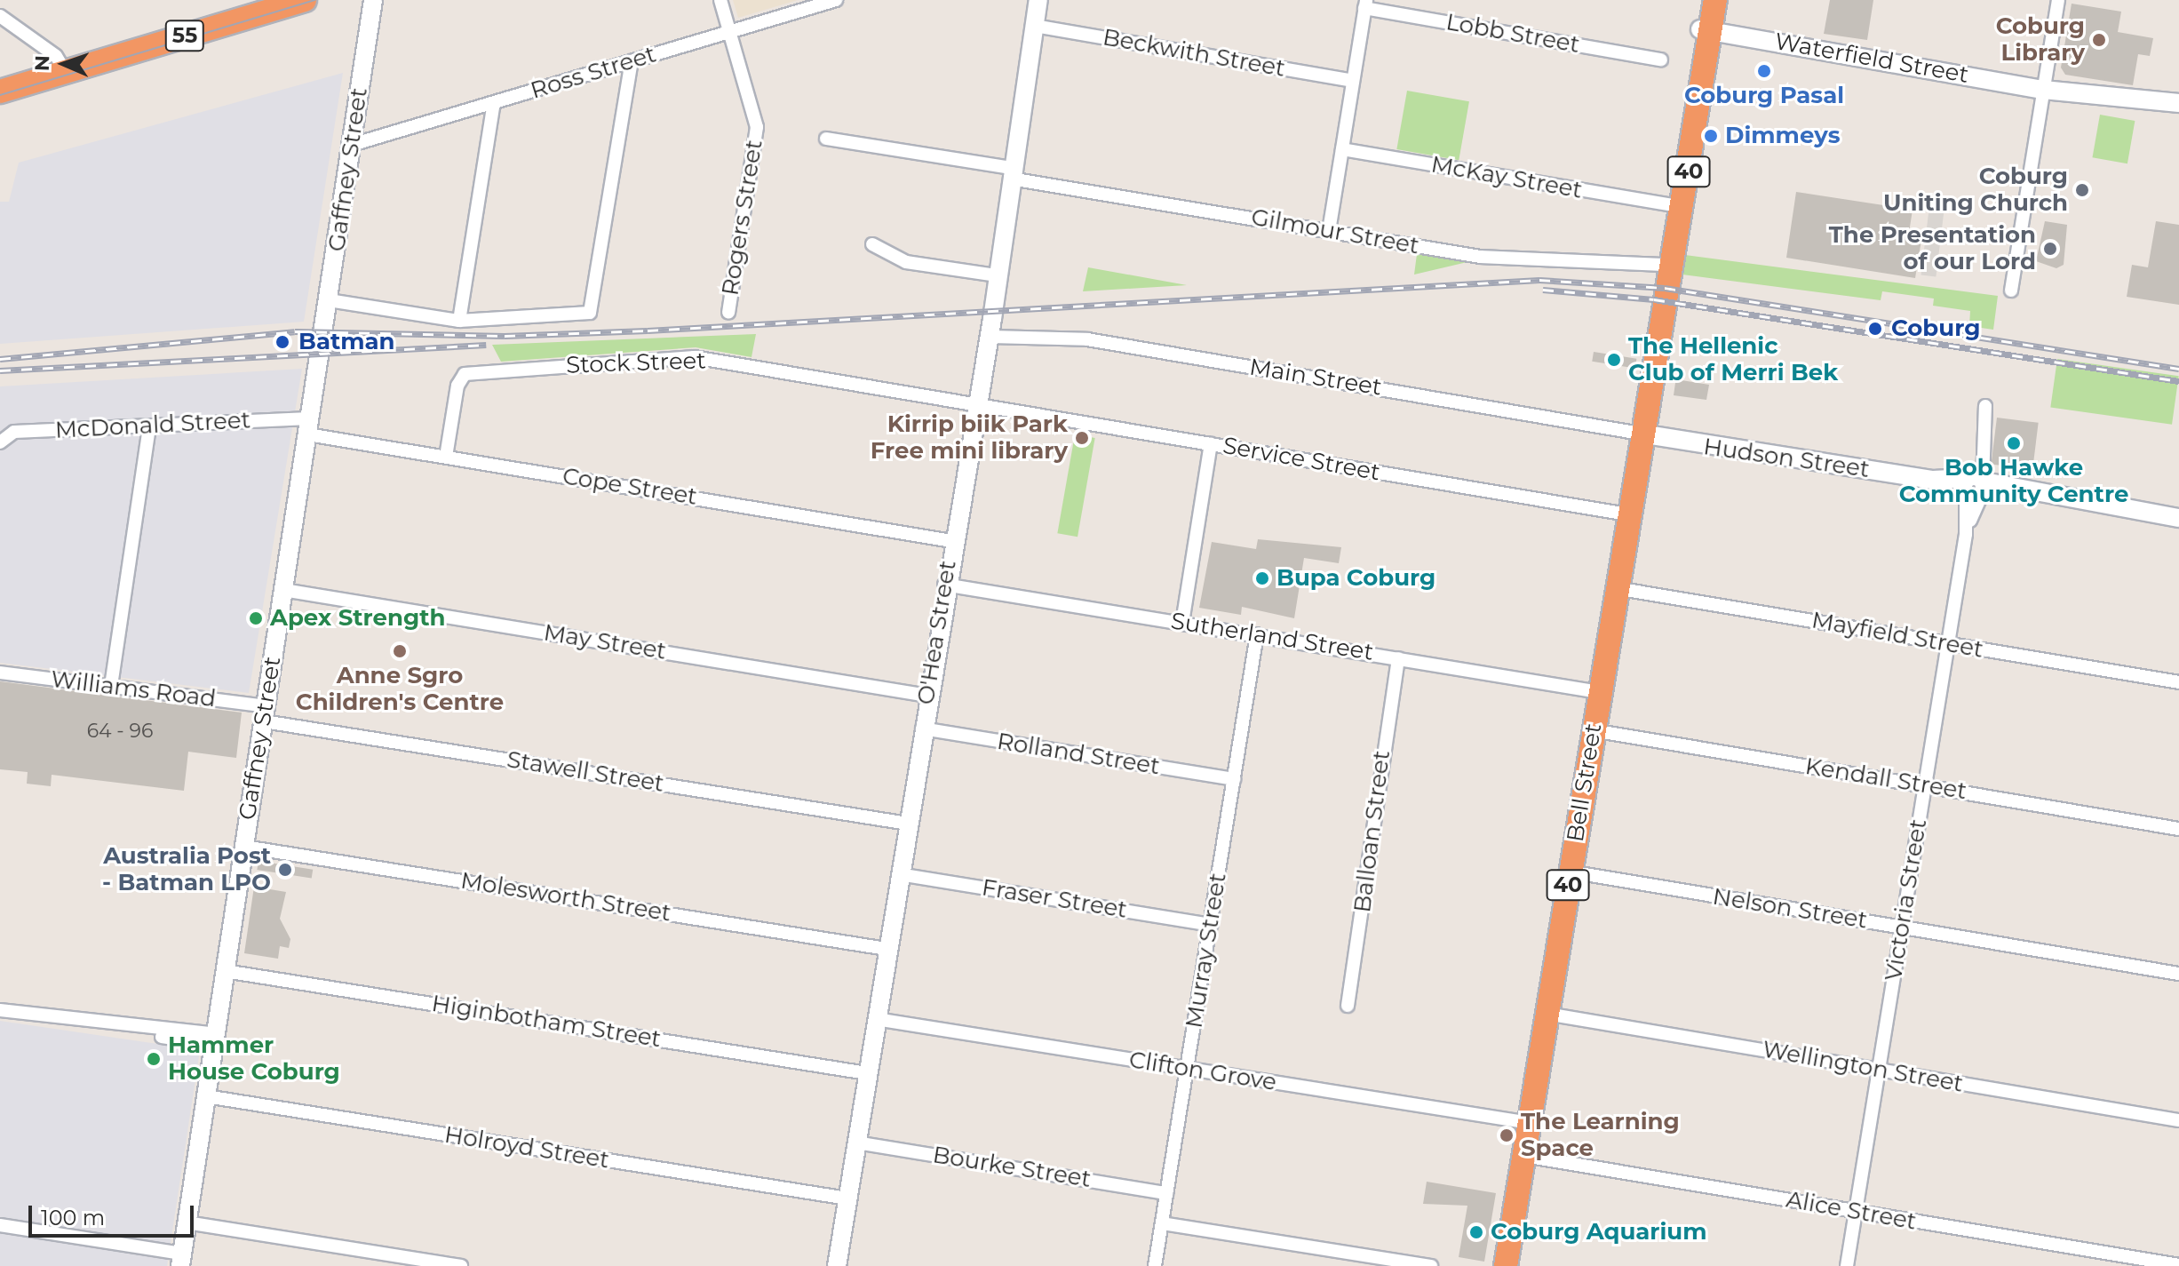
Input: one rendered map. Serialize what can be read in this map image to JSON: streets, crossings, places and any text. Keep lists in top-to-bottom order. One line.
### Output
{"streets":{"highway":["55","40","Bell Street"],"street":["Lobb Street","Beckwith Street","Waterfield Street","Ross Street","Gaffney Street","McKay Street","Rogers Street","Gilmour Street","Stock Street","Main Street","McDonald Street","Hudson Street","Service Street","Cope Street","O'Hea Street","Mayfield Street","Sutherland Street","May Street","Williams Road","Rolland Street","Stawell Street","Kendall Street","Balloan Street","Molesworth Street","Fraser Street","Victoria Street","Nelson Street","Murray Street","Higinbotham Street","Wellington Street","Clifton Grove","Holroyd Street","Bourke Street","Alice Street"]},"crossings":[["Beckwith Street","O'Hea Street"],["Waterfield Street","Bell Street"],["Ross Street","Gaffney Street"],["Ross Street","Rogers Street"],["Gaffney Street","McDonald Street"],["Gaffney Street","Cope Street"],["Gaffney Street","May Street"],["Gaffney Street","Williams Road"],["Gaffney Street","Stawell Street"],["Gaffney Street","Molesworth Street"],["Gaffney Street","Higinbotham Street"],["Gaffney Street","Holroyd Street"],["McKay Street","Bell Street"],["Gilmour Street","O'Hea Street"],["Gilmour Street","Bell Street"],["Stock Street","Service Street"],["Stock Street","Cope Street"],["Stock Street","O'Hea Street"],["Main Street","Hudson Street"],["Main Street","O'Hea Street"],["Main Street","Bell Street"],["McDonald Street","Cope Street"],["Hudson Street","Bell Street"],["Hudson Street","Victoria Street"],["Service Street","O'Hea Street"],["Service Street","Bell Street"],["Cope Street","O'Hea Street"],["O'Hea Street","Sutherland Street"],["O'Hea Street","May Street"],["O'Hea Street","Rolland Street"],["O'Hea Street","Stawell Street"],["O'Hea Street","Molesworth Street"],["O'Hea Street","Fraser Street"],["O'Hea Street","Higinbotham Street"],["O'Hea Street","Clifton Grove"],["O'Hea Street","Holroyd Street"],["O'Hea Street","Bourke Street"],["Mayfield Street","Bell Street"],["Mayfield Street","Victoria Street"],["Sutherland Street","Bell Street"],["Sutherland Street","Balloan Street"],["Sutherland Street","Murray Street"],["Williams Road","Stawell Street"],["Rolland Street","Murray Street"],["Kendall Street","Bell Street"],["Kendall Street","Victoria Street"],["Bell Street","Nelson Street"],["Bell Street","Wellington Street"],["Bell Street","Clifton Grove"],["Bell Street","Alice Street"],["Fraser Street","Murray Street"],["Victoria Street","Nelson Street"],["Victoria Street","Wellington Street"],["Victoria Street","Alice Street"],["Murray Street","Clifton Grove"],["Murray Street","Bourke Street"]],"places":["Coburg Library","Coburg Pasal","Dimmeys","Coburg Uniting Church","The Presentation of our Lord","Coburg","Batman","The Hellenic Club of Merri Bek","Kirrip biik Park Free mini library","Bob Hawke Community Centre","Bupa Coburg","Apex Strength","Anne Sgro Children's Centre","Australia Post - Batman LPO","Hammer House Coburg","The Learning Space","Coburg Aquarium"],"house_numbers":["64 - 96"],"scale_bar":"100 m","north":"left"}
